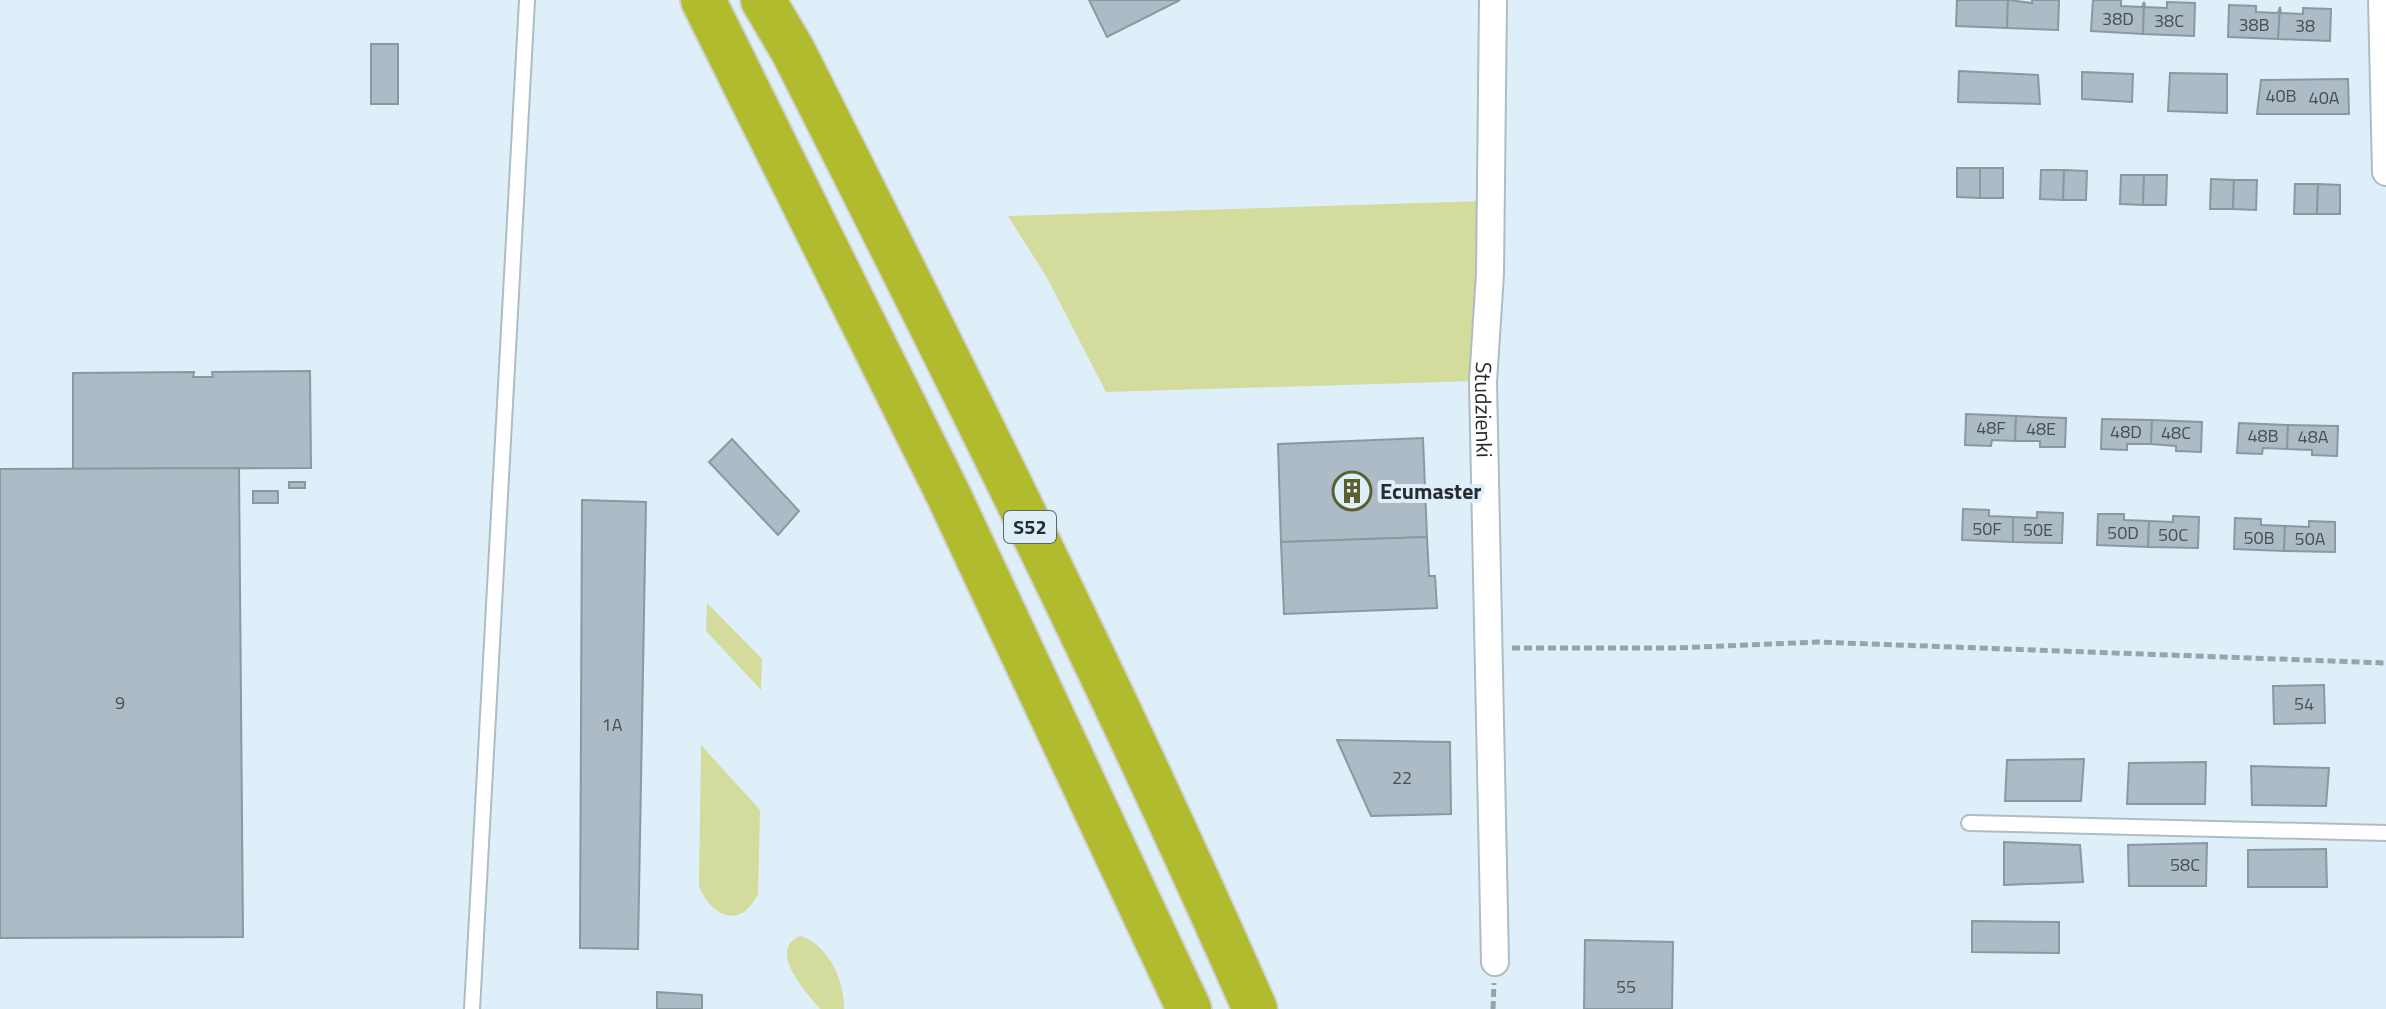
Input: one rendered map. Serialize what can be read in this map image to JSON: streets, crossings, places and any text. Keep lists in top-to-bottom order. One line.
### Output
{"streets":{"highway":["S52"],"street":["Studzienki"]},"places":{"building":["Ecumaster"]},"house_numbers":["38D","38C","38B","38","40B","40A","48F","48E","48D","48C","48B","48A","50F","50E","50D","50C","50B","50A","9","54","1A","22","58C","55"]}
